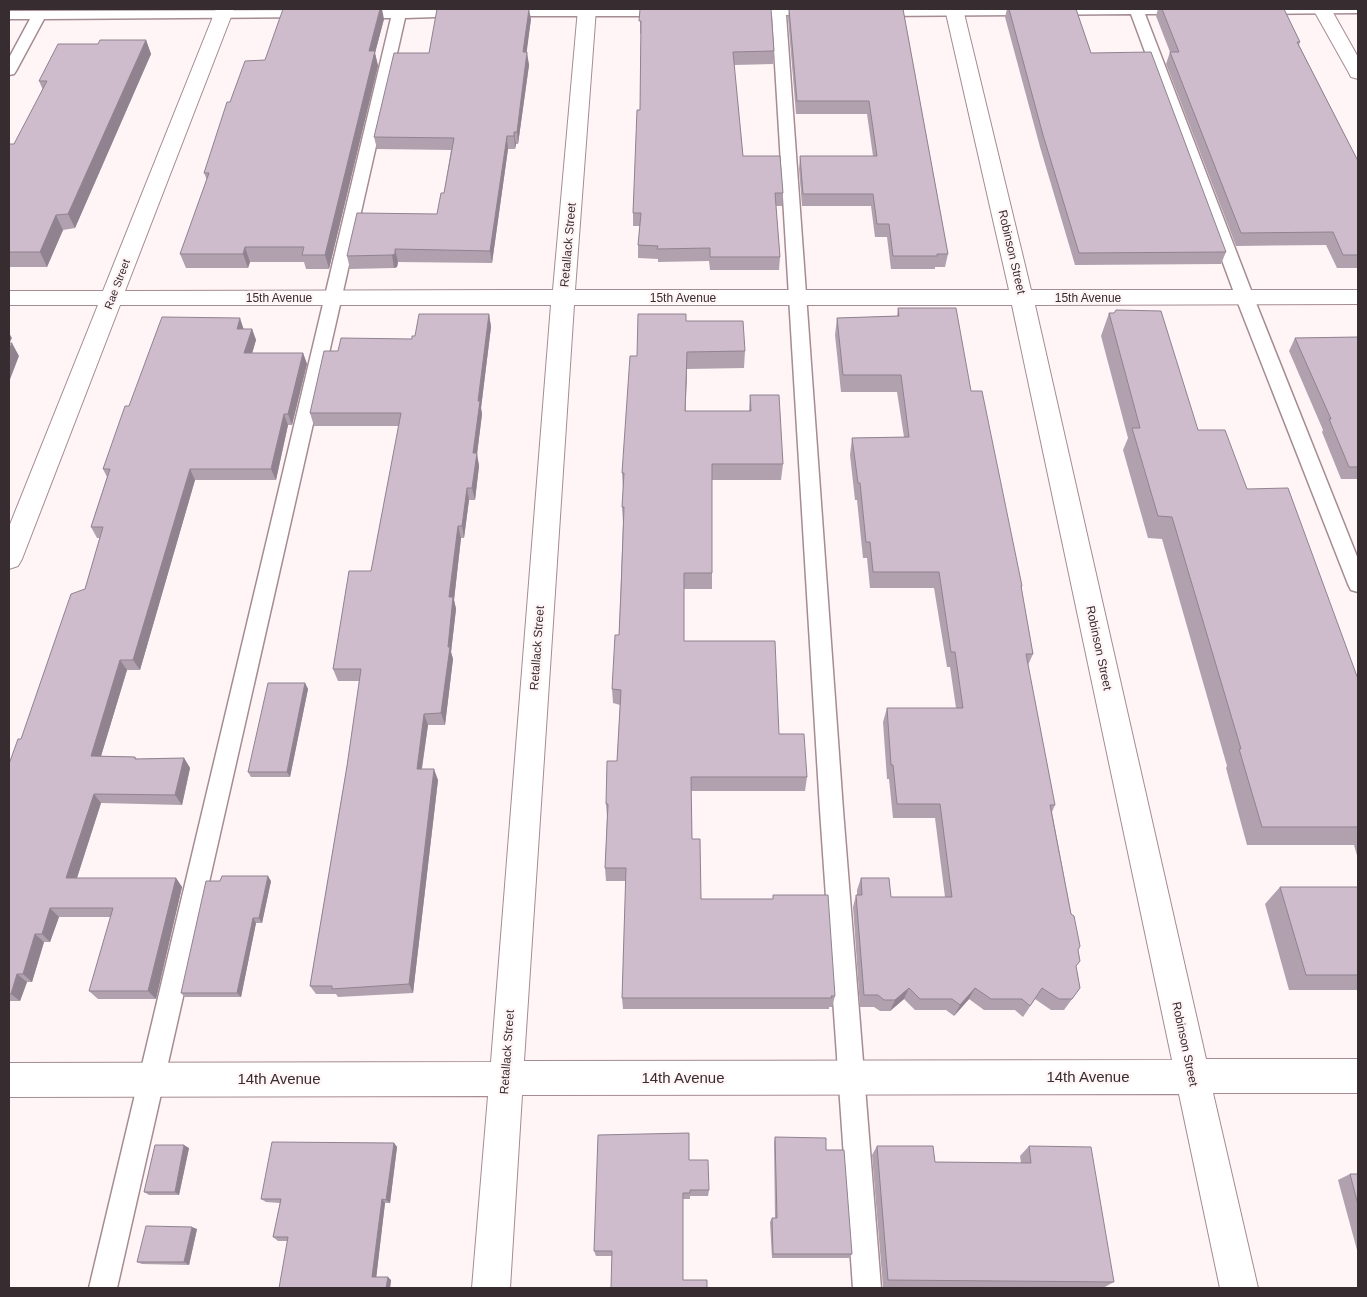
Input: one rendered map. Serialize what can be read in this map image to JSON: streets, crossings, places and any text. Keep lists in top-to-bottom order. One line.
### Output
{"streets":{"street":["Retallack Street","Robinson Street","Rae Street","15th Avenue","14th Avenue"]},"crossings":[["Retallack Street","15th Avenue"],["Retallack Street","14th Avenue"],["Robinson Street","15th Avenue"],["Robinson Street","14th Avenue"],["Rae Street","15th Avenue"]]}
